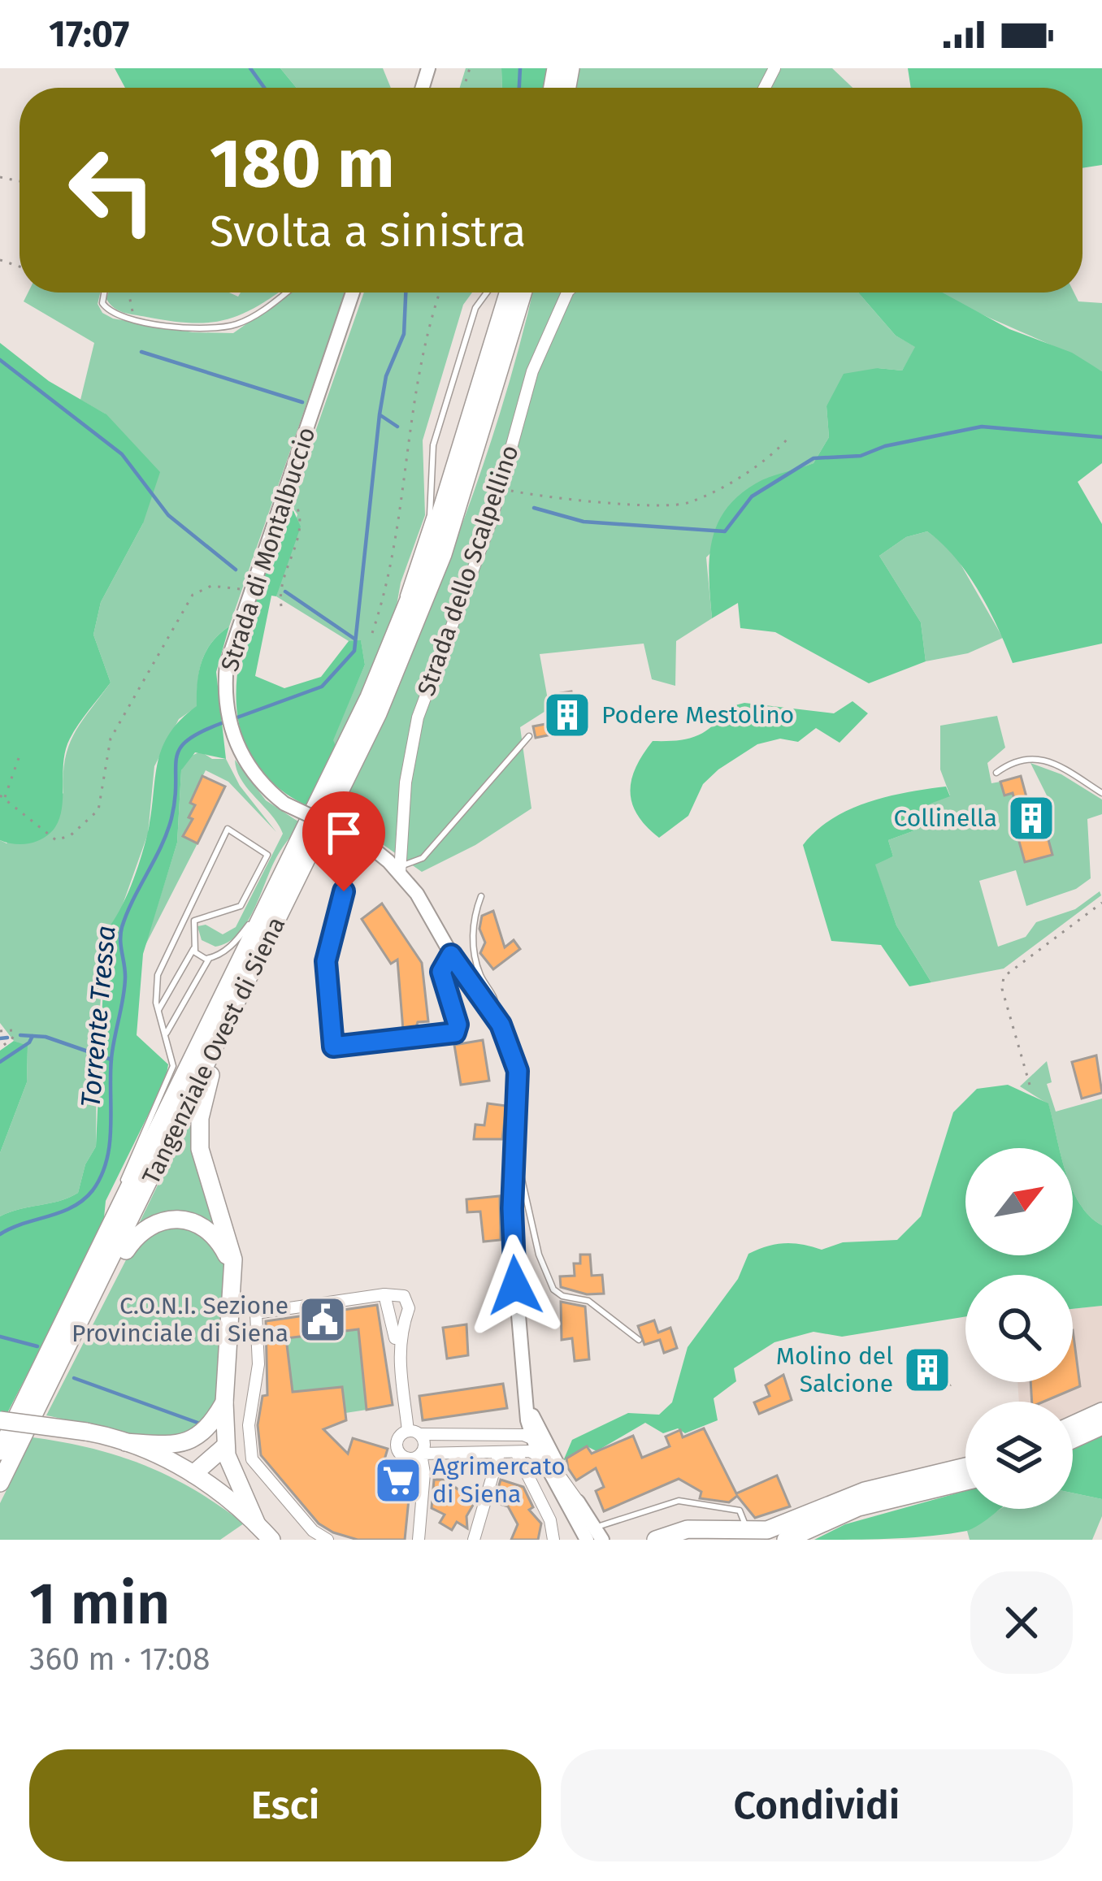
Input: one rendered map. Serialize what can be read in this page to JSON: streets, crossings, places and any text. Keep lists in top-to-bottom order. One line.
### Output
{"streets":{"main road":["Tangenziale Ovest di Siena"],"street":["Strada di Montalbuccio","Strada dello Scalpellino"]},"crossings":[["Strada di Montalbuccio","Strada dello Scalpellino"]],"water":["Torrente Tressa"],"places":{"building":["Podere Mestolino","Collinella","Molino del Salcione"],"public building":["C.O.N.I. Sezione Provinciale di Siena"],"supermarket":["Agrimercato di Siena"]},"north":"top right","page":{"status":"17:07","turn":["180 m","Svolta a sinistra"],"heading":["1 min","360 m · 17:08"],"buttons":["Esci","Condividi"]}}
